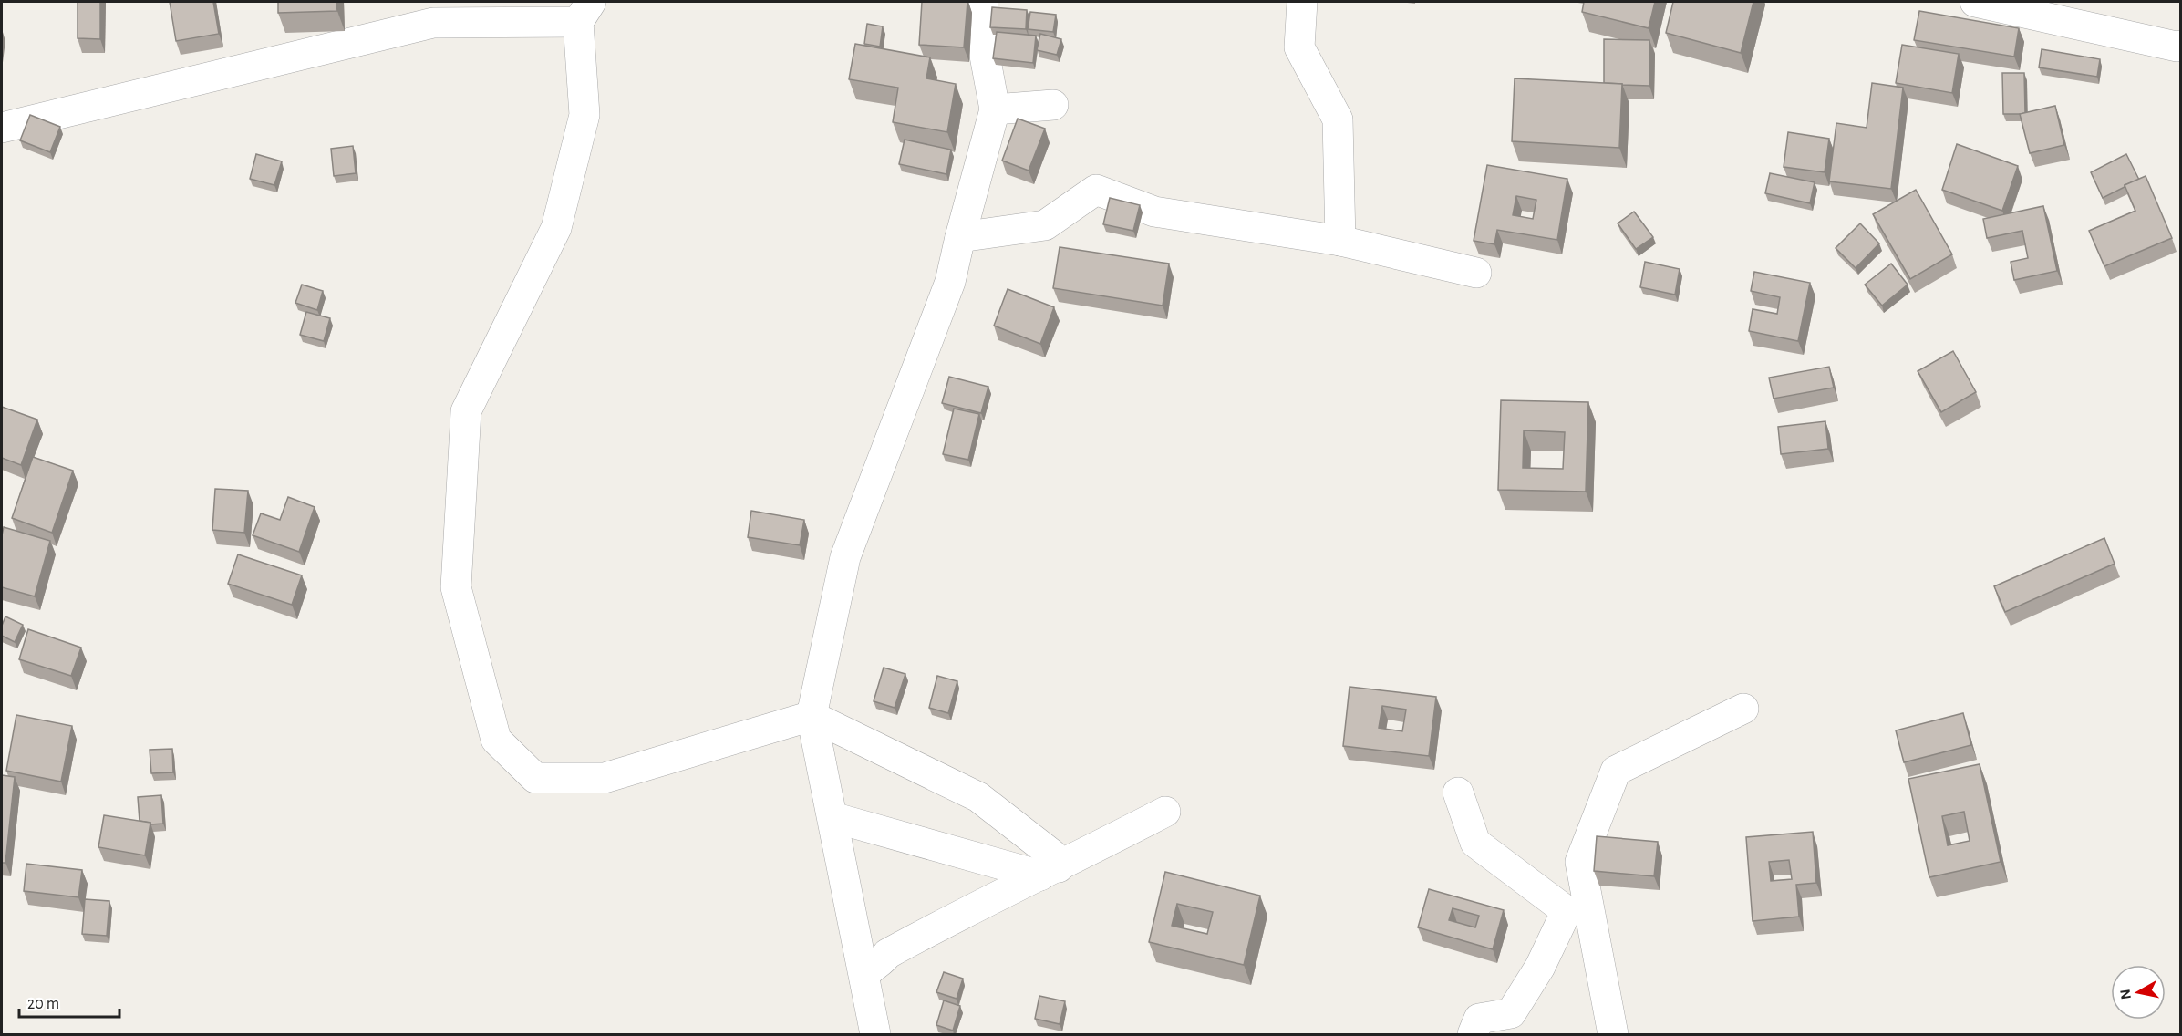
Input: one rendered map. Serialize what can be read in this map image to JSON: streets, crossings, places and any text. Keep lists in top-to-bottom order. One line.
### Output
{"scale_bar":"20 m","north":"left"}
